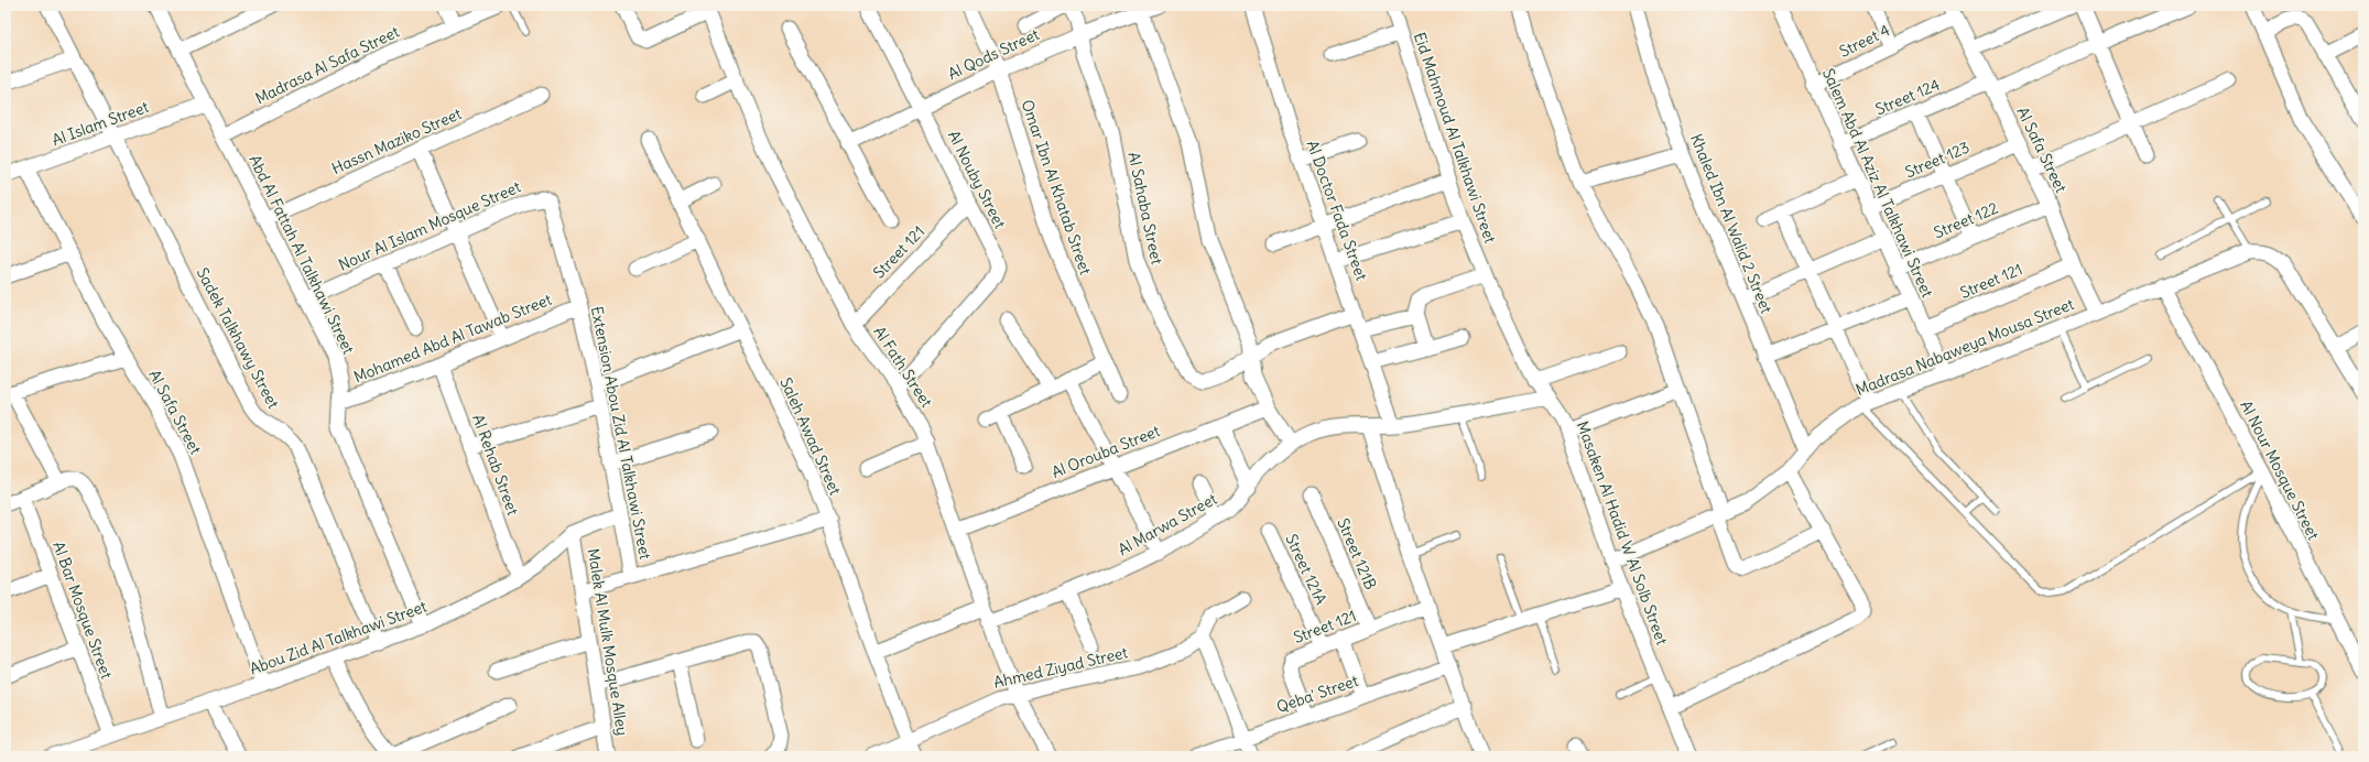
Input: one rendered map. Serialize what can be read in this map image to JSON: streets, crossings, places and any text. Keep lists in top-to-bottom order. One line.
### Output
{"streets":{"street":["Street 4","Al Qods Street","Madrasa Al Safa Street","Street 124","Al Islam Street","Eid Mahmoud Al Talkhawi Street","Hassn Maziko Street","Al Safa Street","Street 123","Al Nouby Street","Salem Abd Al Aziz Al Talkhawi Street","Omar Ibn Al Khatab Street","Al Sahaba Street","Al Doctor Fada Street","Street 122","Khaled Ibn Al Walid 2 Street","Nour Al Islam Mosque Street","Street 121","Abd Al Fattah Al Talkhawi Street","Sadek Talkhawy Street","Mohamed Abd Al Tawab Street","Madrasa Nabaweya Mousa Street","Al Fath Street","Extension Abou Zid Al Talkhawi Street","Saleh Awad Street","Al Orouba Street","Al Rehab Street","Al Nour Mosque Street","Al Marwa Street","Masaken Al Hadid W Al Solb Street","Street 121B","Street 121A","Al Bar Mosque Street","Abou Zid Al Talkhawi Street","Malek Al Mulk Mosque Alley","Ahmed Ziyad Street","Qeba' Street"]},"crossings":[["Street 4","Al Safa Street"],["Street 4","Salem Abd Al Aziz Al Talkhawi Street"],["Al Qods Street","Al Nouby Street"],["Al Qods Street","Omar Ibn Al Khatab Street"],["Al Qods Street","Al Sahaba Street"],["Madrasa Al Safa Street","Abd Al Fattah Al Talkhawi Street"],["Street 124","Al Safa Street"],["Street 124","Salem Abd Al Aziz Al Talkhawi Street"],["Al Islam Street","Al Safa Street"],["Al Islam Street","Abd Al Fattah Al Talkhawi Street"],["Al Islam Street","Sadek Talkhawy Street"],["Eid Mahmoud Al Talkhawi Street","Al Marwa Street"],["Eid Mahmoud Al Talkhawi Street","Masaken Al Hadid W Al Solb Street"],["Hassn Maziko Street","Abd Al Fattah Al Talkhawi Street"],["Al Safa Street","Street 123"],["Al Safa Street","Street 122"],["Al Safa Street","Street 121"],["Al Safa Street","Madrasa Nabaweya Mousa Street"],["Al Safa Street","Abou Zid Al Talkhawi Street"],["Street 123","Salem Abd Al Aziz Al Talkhawi Street"],["Al Nouby Street","Street 121"],["Al Nouby Street","Al Fath Street"],["Salem Abd Al Aziz Al Talkhawi Street","Street 122"],["Salem Abd Al Aziz Al Talkhawi Street","Street 121"],["Salem Abd Al Aziz Al Talkhawi Street","Madrasa Nabaweya Mousa Street"],["Al Doctor Fada Street","Al Marwa Street"],["Khaled Ibn Al Walid 2 Street","Madrasa Nabaweya Mousa Street"],["Nour Al Islam Mosque Street","Abd Al Fattah Al Talkhawi Street"],["Nour Al Islam Mosque Street","Extension Abou Zid Al Talkhawi Street"],["Street 121","Al Fath Street"],["Street 121","Street 121B"],["Street 121","Street 121A"],["Street 121","Qeba' Street"],["Abd Al Fattah Al Talkhawi Street","Mohamed Abd Al Tawab Street"],["Abd Al Fattah Al Talkhawi Street","Abou Zid Al Talkhawi Street"],["Sadek Talkhawy Street","Abou Zid Al Talkhawi Street"],["Mohamed Abd Al Tawab Street","Extension Abou Zid Al Talkhawi Street"],["Mohamed Abd Al Tawab Street","Al Rehab Street"],["Madrasa Nabaweya Mousa Street","Al Nour Mosque Street"],["Madrasa Nabaweya Mousa Street","Masaken Al Hadid W Al Solb Street"],["Al Fath Street","Al Orouba Street"],["Al Fath Street","Al Marwa Street"],["Al Fath Street","Ahmed Ziyad Street"],["Extension Abou Zid Al Talkhawi Street","Abou Zid Al Talkhawi Street"],["Saleh Awad Street","Al Marwa Street"],["Saleh Awad Street","Ahmed Ziyad Street"],["Al Rehab Street","Abou Zid Al Talkhawi Street"],["Al Marwa Street","Masaken Al Hadid W Al Solb Street"],["Al Bar Mosque Street","Abou Zid Al Talkhawi Street"],["Abou Zid Al Talkhawi Street","Malek Al Mulk Mosque Alley"]]}
